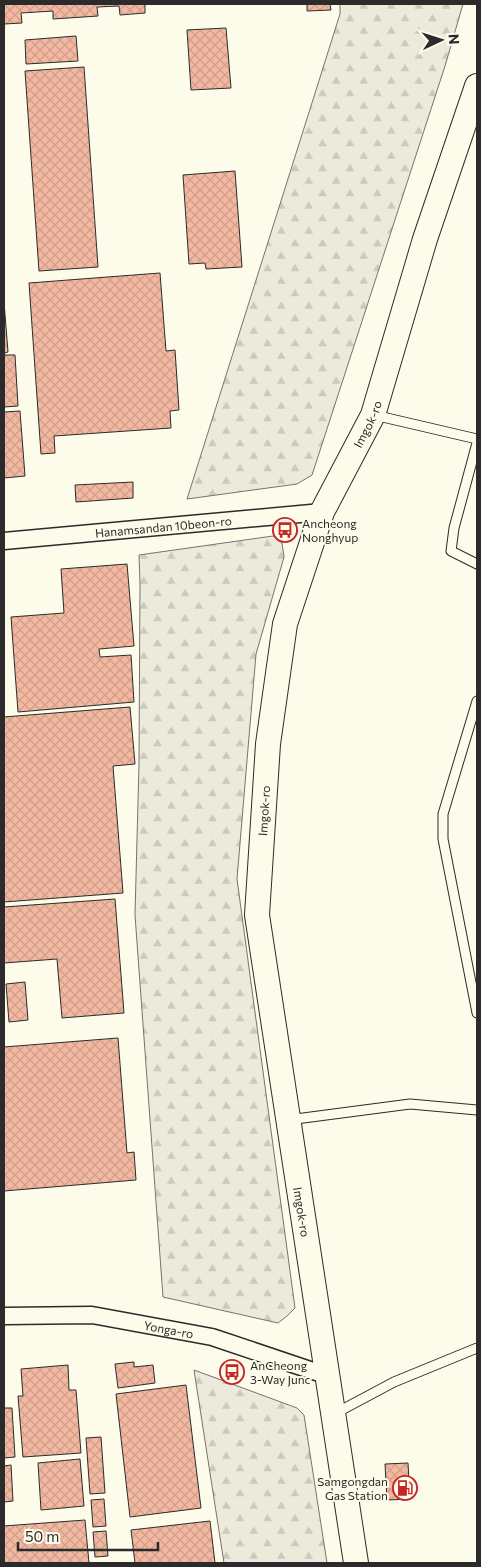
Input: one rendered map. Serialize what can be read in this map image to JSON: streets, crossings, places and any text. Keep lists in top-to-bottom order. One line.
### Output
{"streets":{"main road":["Imgok-ro"],"street":["Hanamsandan 10beon-ro","Yonga-ro"]},"crossings":[["Imgok-ro","Hanamsandan 10beon-ro"],["Imgok-ro","Yonga-ro"]],"places":{"bus stop":["Ancheong Nonghyup","AnCheong 3-Way Junc"],"fuel station":["Samgongdan Gas Station"]},"scale_bar":"50 m","north":"right"}
